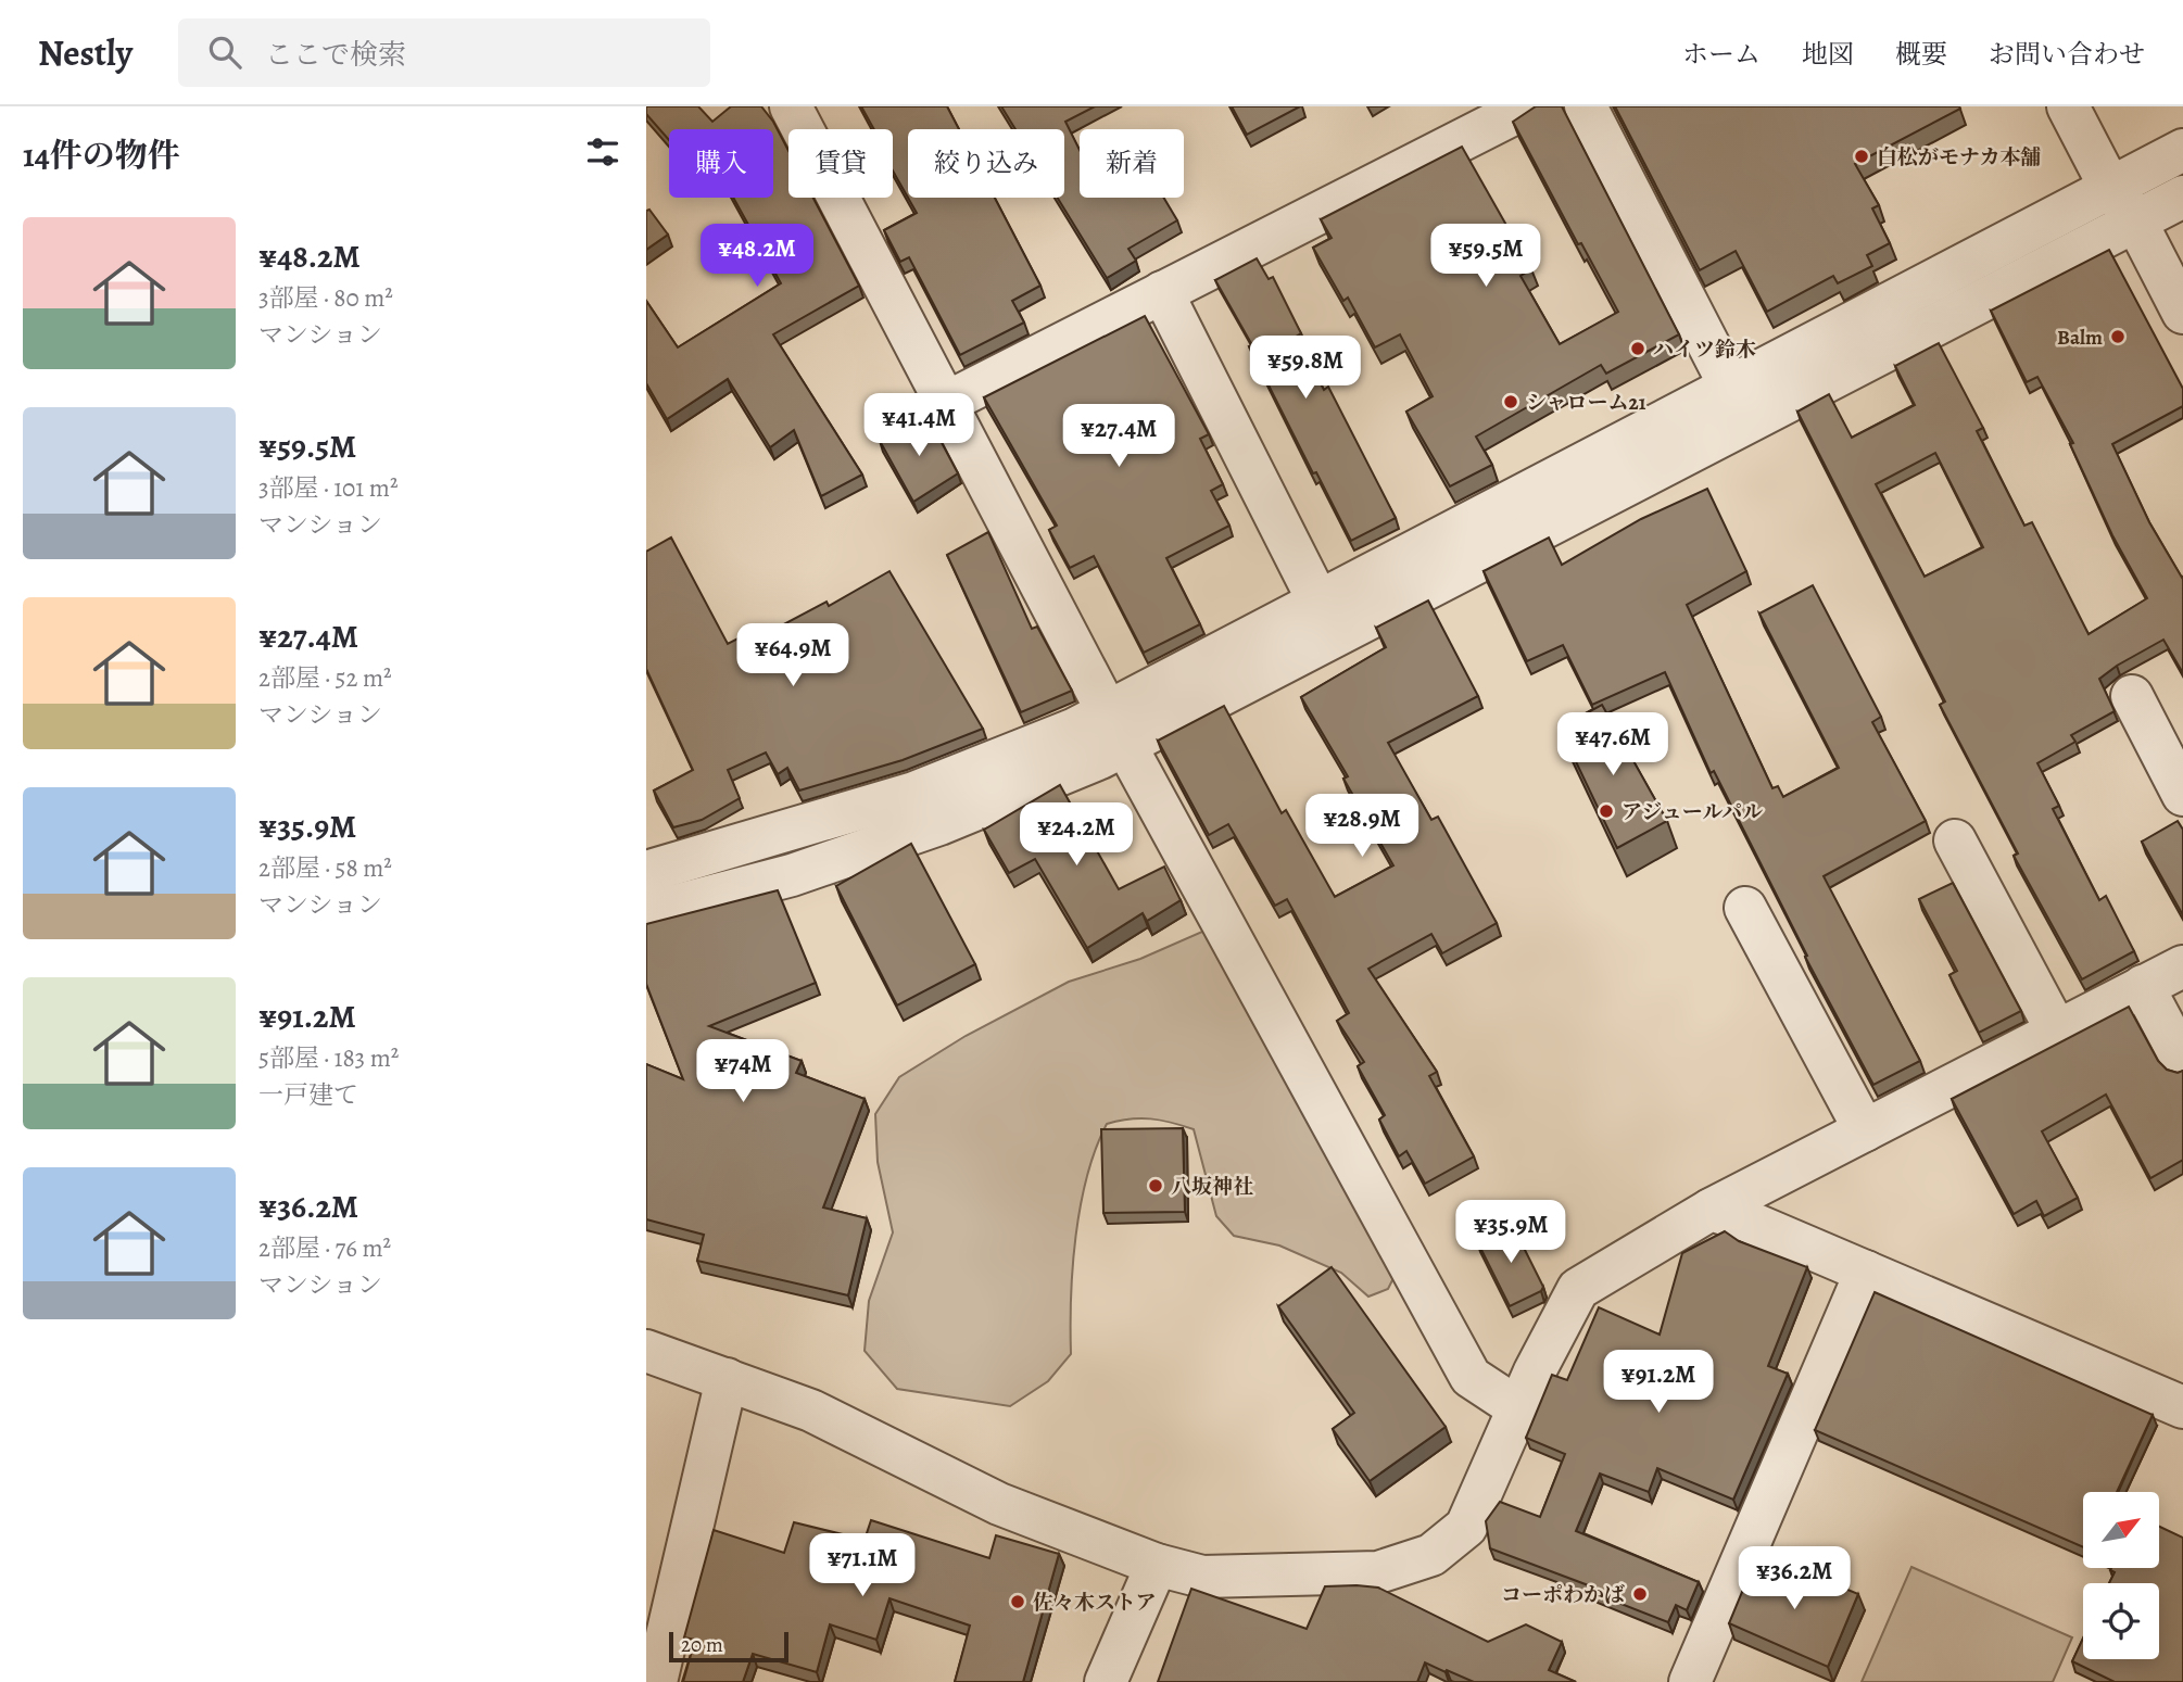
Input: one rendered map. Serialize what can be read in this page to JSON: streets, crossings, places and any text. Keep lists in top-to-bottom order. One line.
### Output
{"places":["白松がモナカ本舗","Balm","ハイツ鈴木","シャローム21","アジュールパル","八坂神社","コーポわかば","佐々木ストア"],"scale_bar":"20 m","north":"top right","page":{"header":"Nestly","search":"ここで検索","nav":["ホーム","地図","概要","お問い合わせ"],"heading":"14件の物件","chip":["購入","賃貸","絞り込み","新着"],"list":[{"name":"¥48.2M","note":"3部屋 · 80 m² · マンション"},{"name":"¥59.5M","note":"3部屋 · 101 m² · マンション"},{"name":"¥27.4M","note":"2部屋 · 52 m² · マンション"},{"name":"¥35.9M","note":"2部屋 · 58 m² · マンション"},{"name":"¥91.2M","note":"5部屋 · 183 m² · 一戸建て"},{"name":"¥36.2M","note":"2部屋 · 76 m² · マンション"}],"price":["¥48.2M","¥59.5M","¥59.8M","¥41.4M","¥27.4M","¥64.9M","¥47.6M","¥28.9M","¥24.2M","¥74M","¥35.9M","¥91.2M","¥71.1M","¥36.2M"],"scale":"20 m"}}
